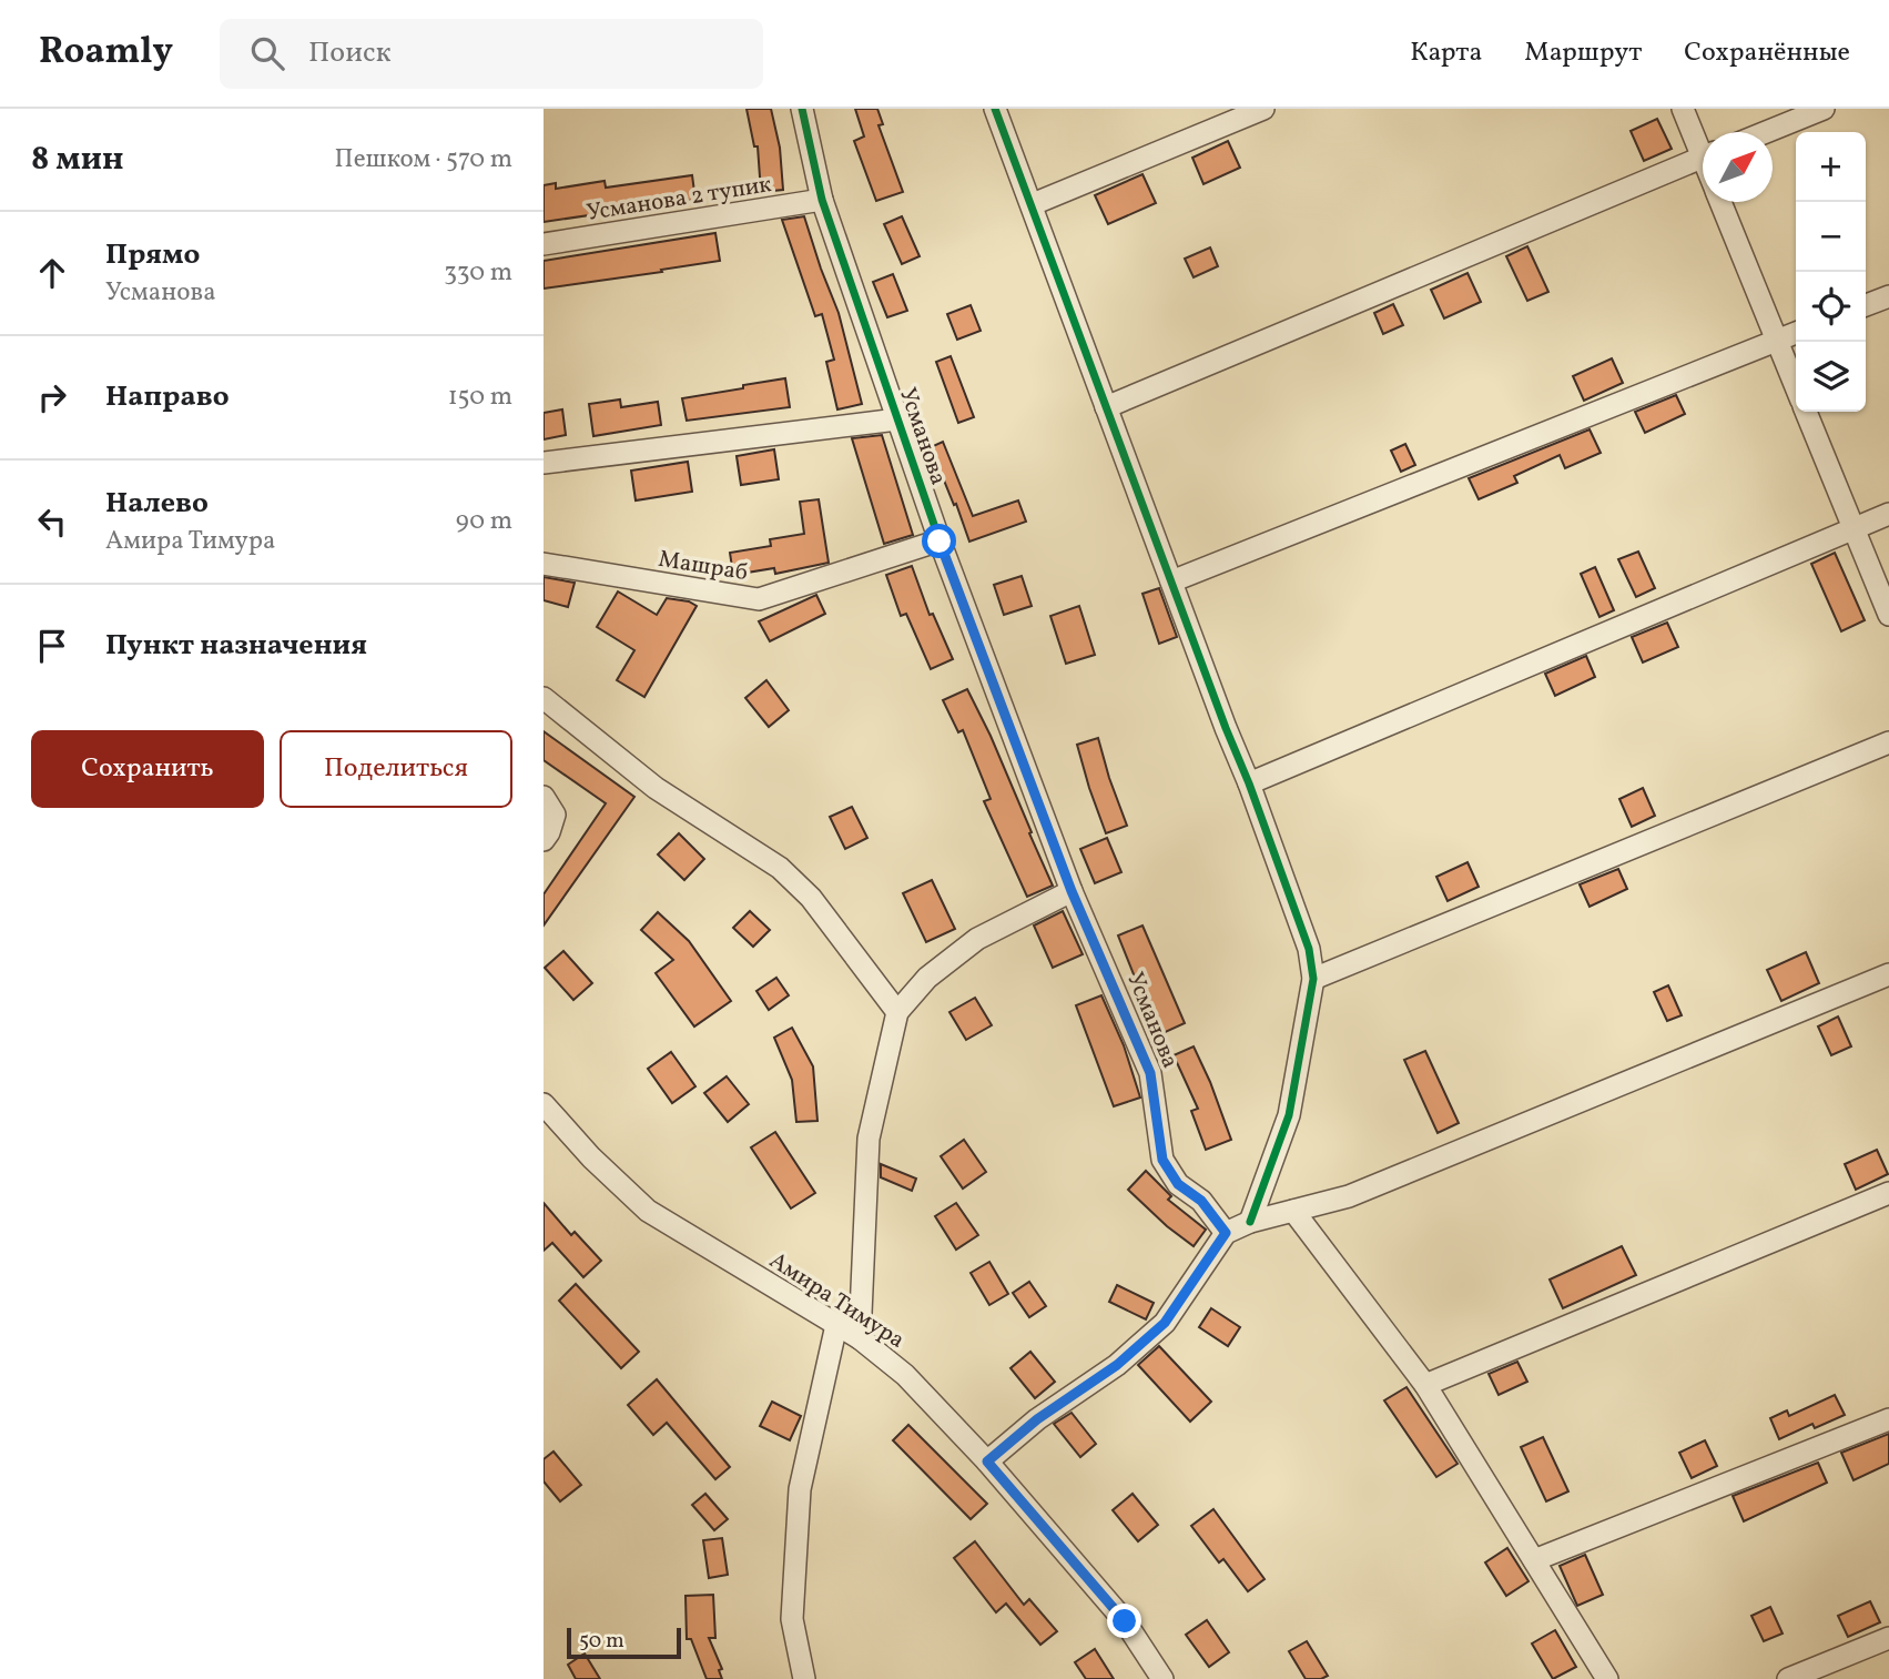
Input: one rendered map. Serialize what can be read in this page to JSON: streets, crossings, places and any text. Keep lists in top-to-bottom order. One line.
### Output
{"streets":{"street":["Усманова 2 тупик","Усманова","Машраб","Амира Тимура"]},"crossings":[["Усманова 2 тупик","Усманова"],["Усманова","Машраб"]],"scale_bar":"50 m","north":"top right","page":{"header":"Roamly","search":"Поиск","nav":["Карта","Маршрут","Сохранённые"],"heading":["8 мин","Пешком · 570 m"],"map_buttons":["+","−"],"list":[["Прямо","Усманова","330 m"],["Направо","150 m"],["Налево","Амира Тимура","90 m"],"Пункт назначения"],"buttons":["Сохранить","Поделиться"],"scale":"50 m"}}
